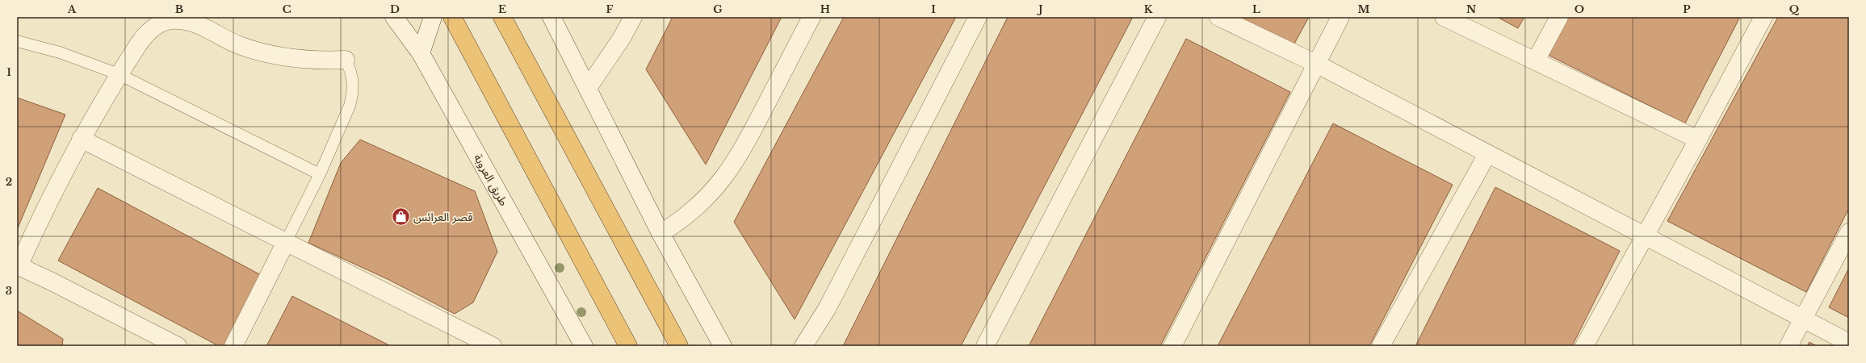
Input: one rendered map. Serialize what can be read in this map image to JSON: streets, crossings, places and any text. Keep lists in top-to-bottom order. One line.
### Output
{"streets":{"street":["طريق العروبة"]},"places":{"shop":["قصر العرائس"]},"grid":{"columns":["A","B","C","D","E","F","G","H","I","J","K","L","M","N","O","P","Q"],"rows":["1","2","3"]}}
